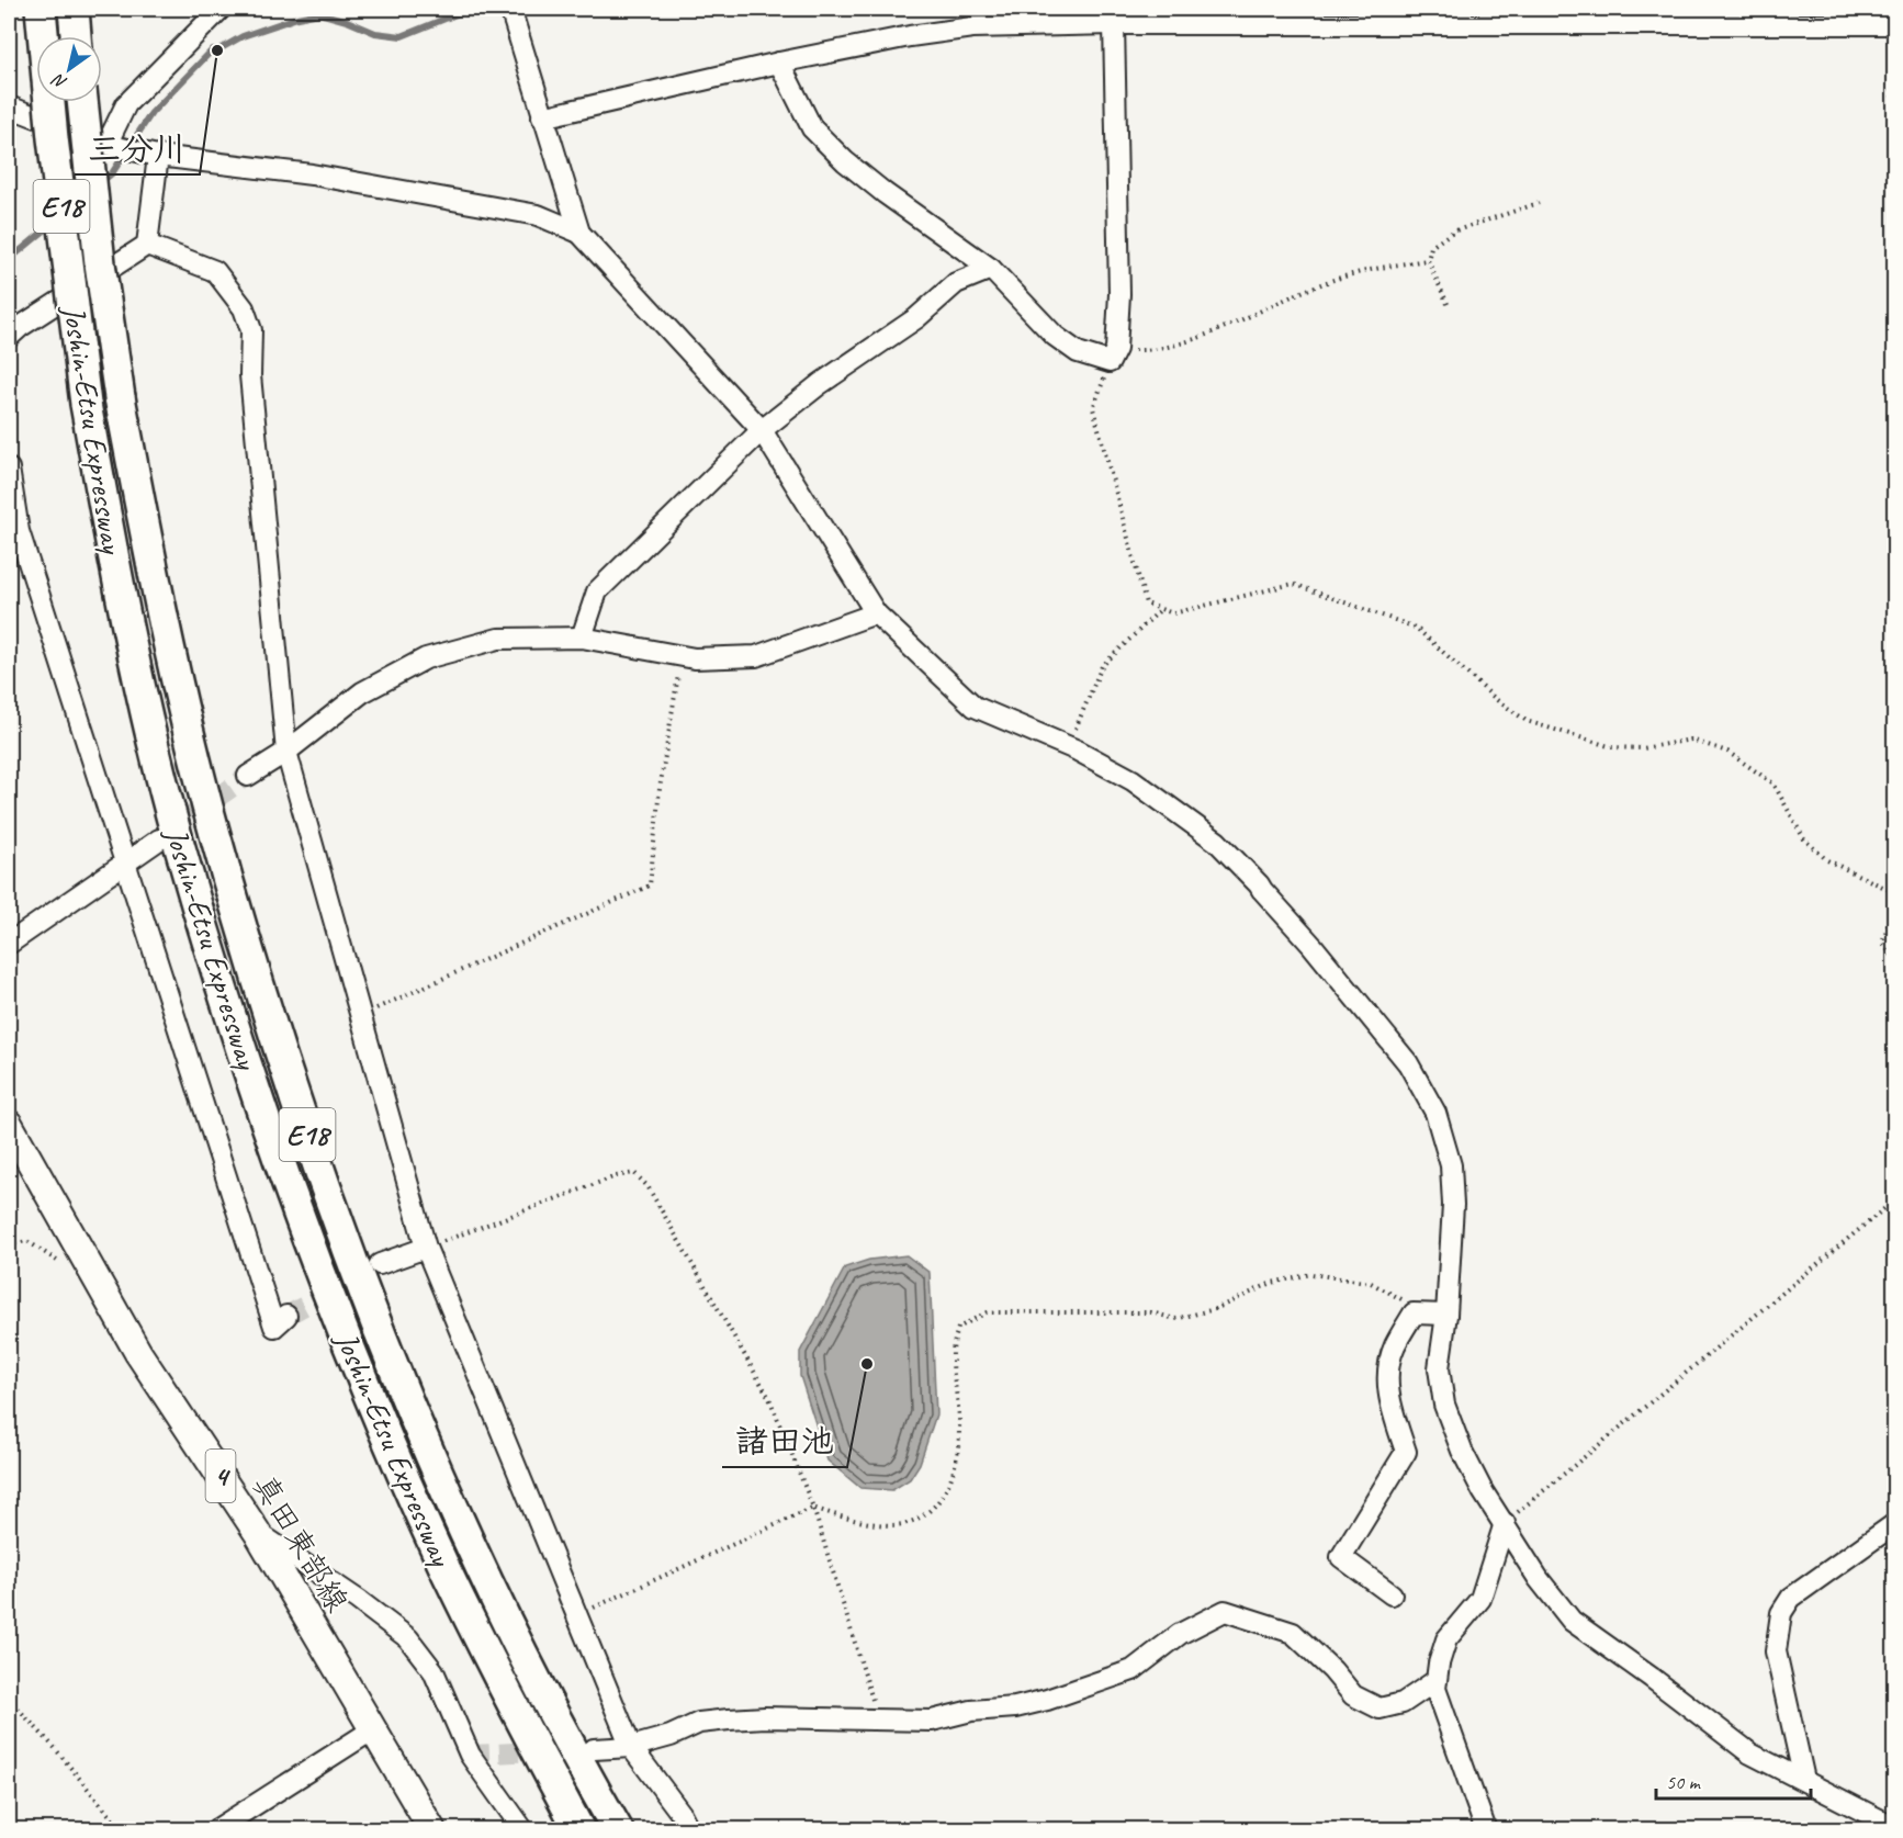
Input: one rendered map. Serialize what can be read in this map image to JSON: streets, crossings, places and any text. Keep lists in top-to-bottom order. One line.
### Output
{"streets":{"highway":["E18","Joshin-Etsu Expressway"],"main road":["4","真田東部線"]},"places":["三分川","諸田池"],"scale_bar":"50 m","north":"bottom left"}
